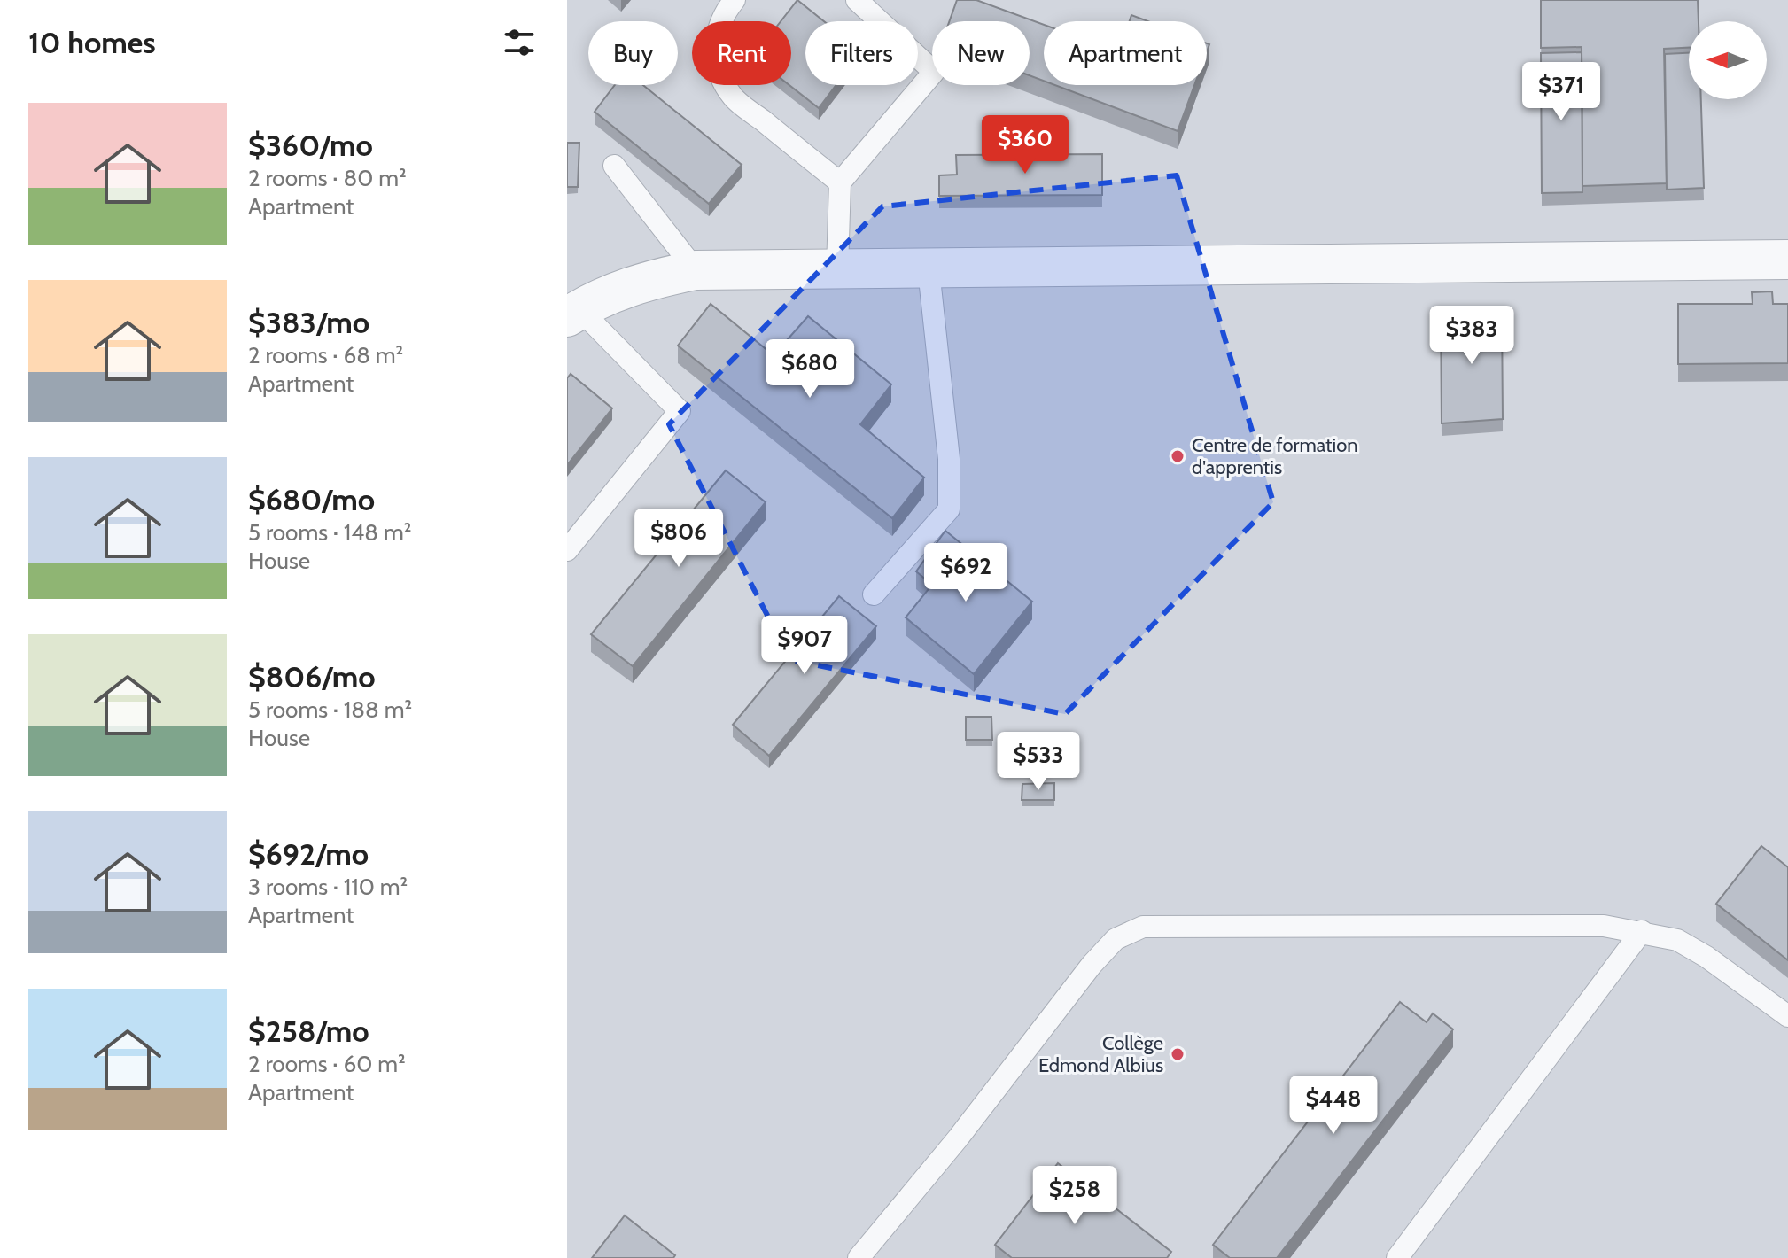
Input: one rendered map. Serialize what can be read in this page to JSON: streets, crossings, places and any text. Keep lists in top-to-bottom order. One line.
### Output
{"places":["Centre de formation d'apprentis","Collège Edmond Albius"],"north":"left","page":{"heading":"10 homes","chip":["Buy","Rent","Filters","New","Apartment"],"price":["$371","$360","$383","$680","$806","$692","$907","$533","$448","$258"],"list":[{"name":"$360/mo","note":"2 rooms · 80 m² · Apartment"},{"name":"$383/mo","note":"2 rooms · 68 m² · Apartment"},{"name":"$680/mo","note":"5 rooms · 148 m² · House"},{"name":"$806/mo","note":"5 rooms · 188 m² · House"},{"name":"$692/mo","note":"3 rooms · 110 m² · Apartment"},{"name":"$258/mo","note":"2 rooms · 60 m² · Apartment"}]}}
